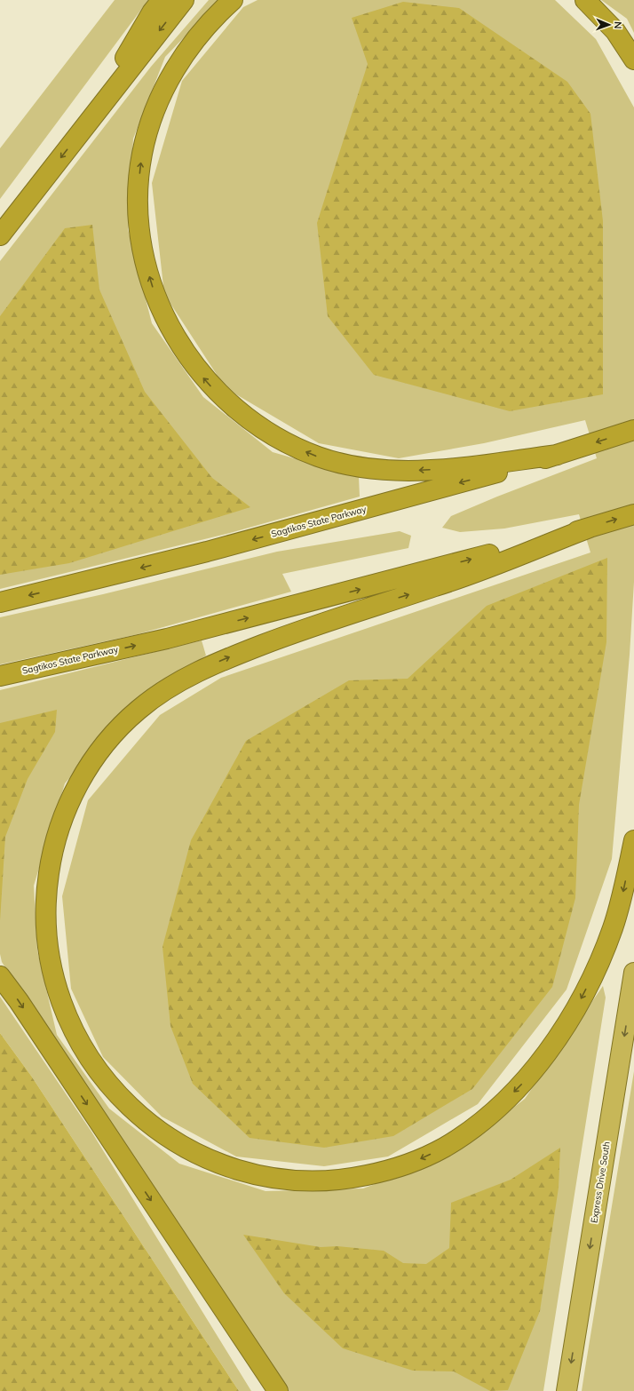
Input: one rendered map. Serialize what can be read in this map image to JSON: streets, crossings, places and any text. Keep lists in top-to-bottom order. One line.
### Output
{"streets":{"highway":["Sagtikos State Parkway","Express Drive South"]},"one_way":["Express Drive South"],"north":"right"}
